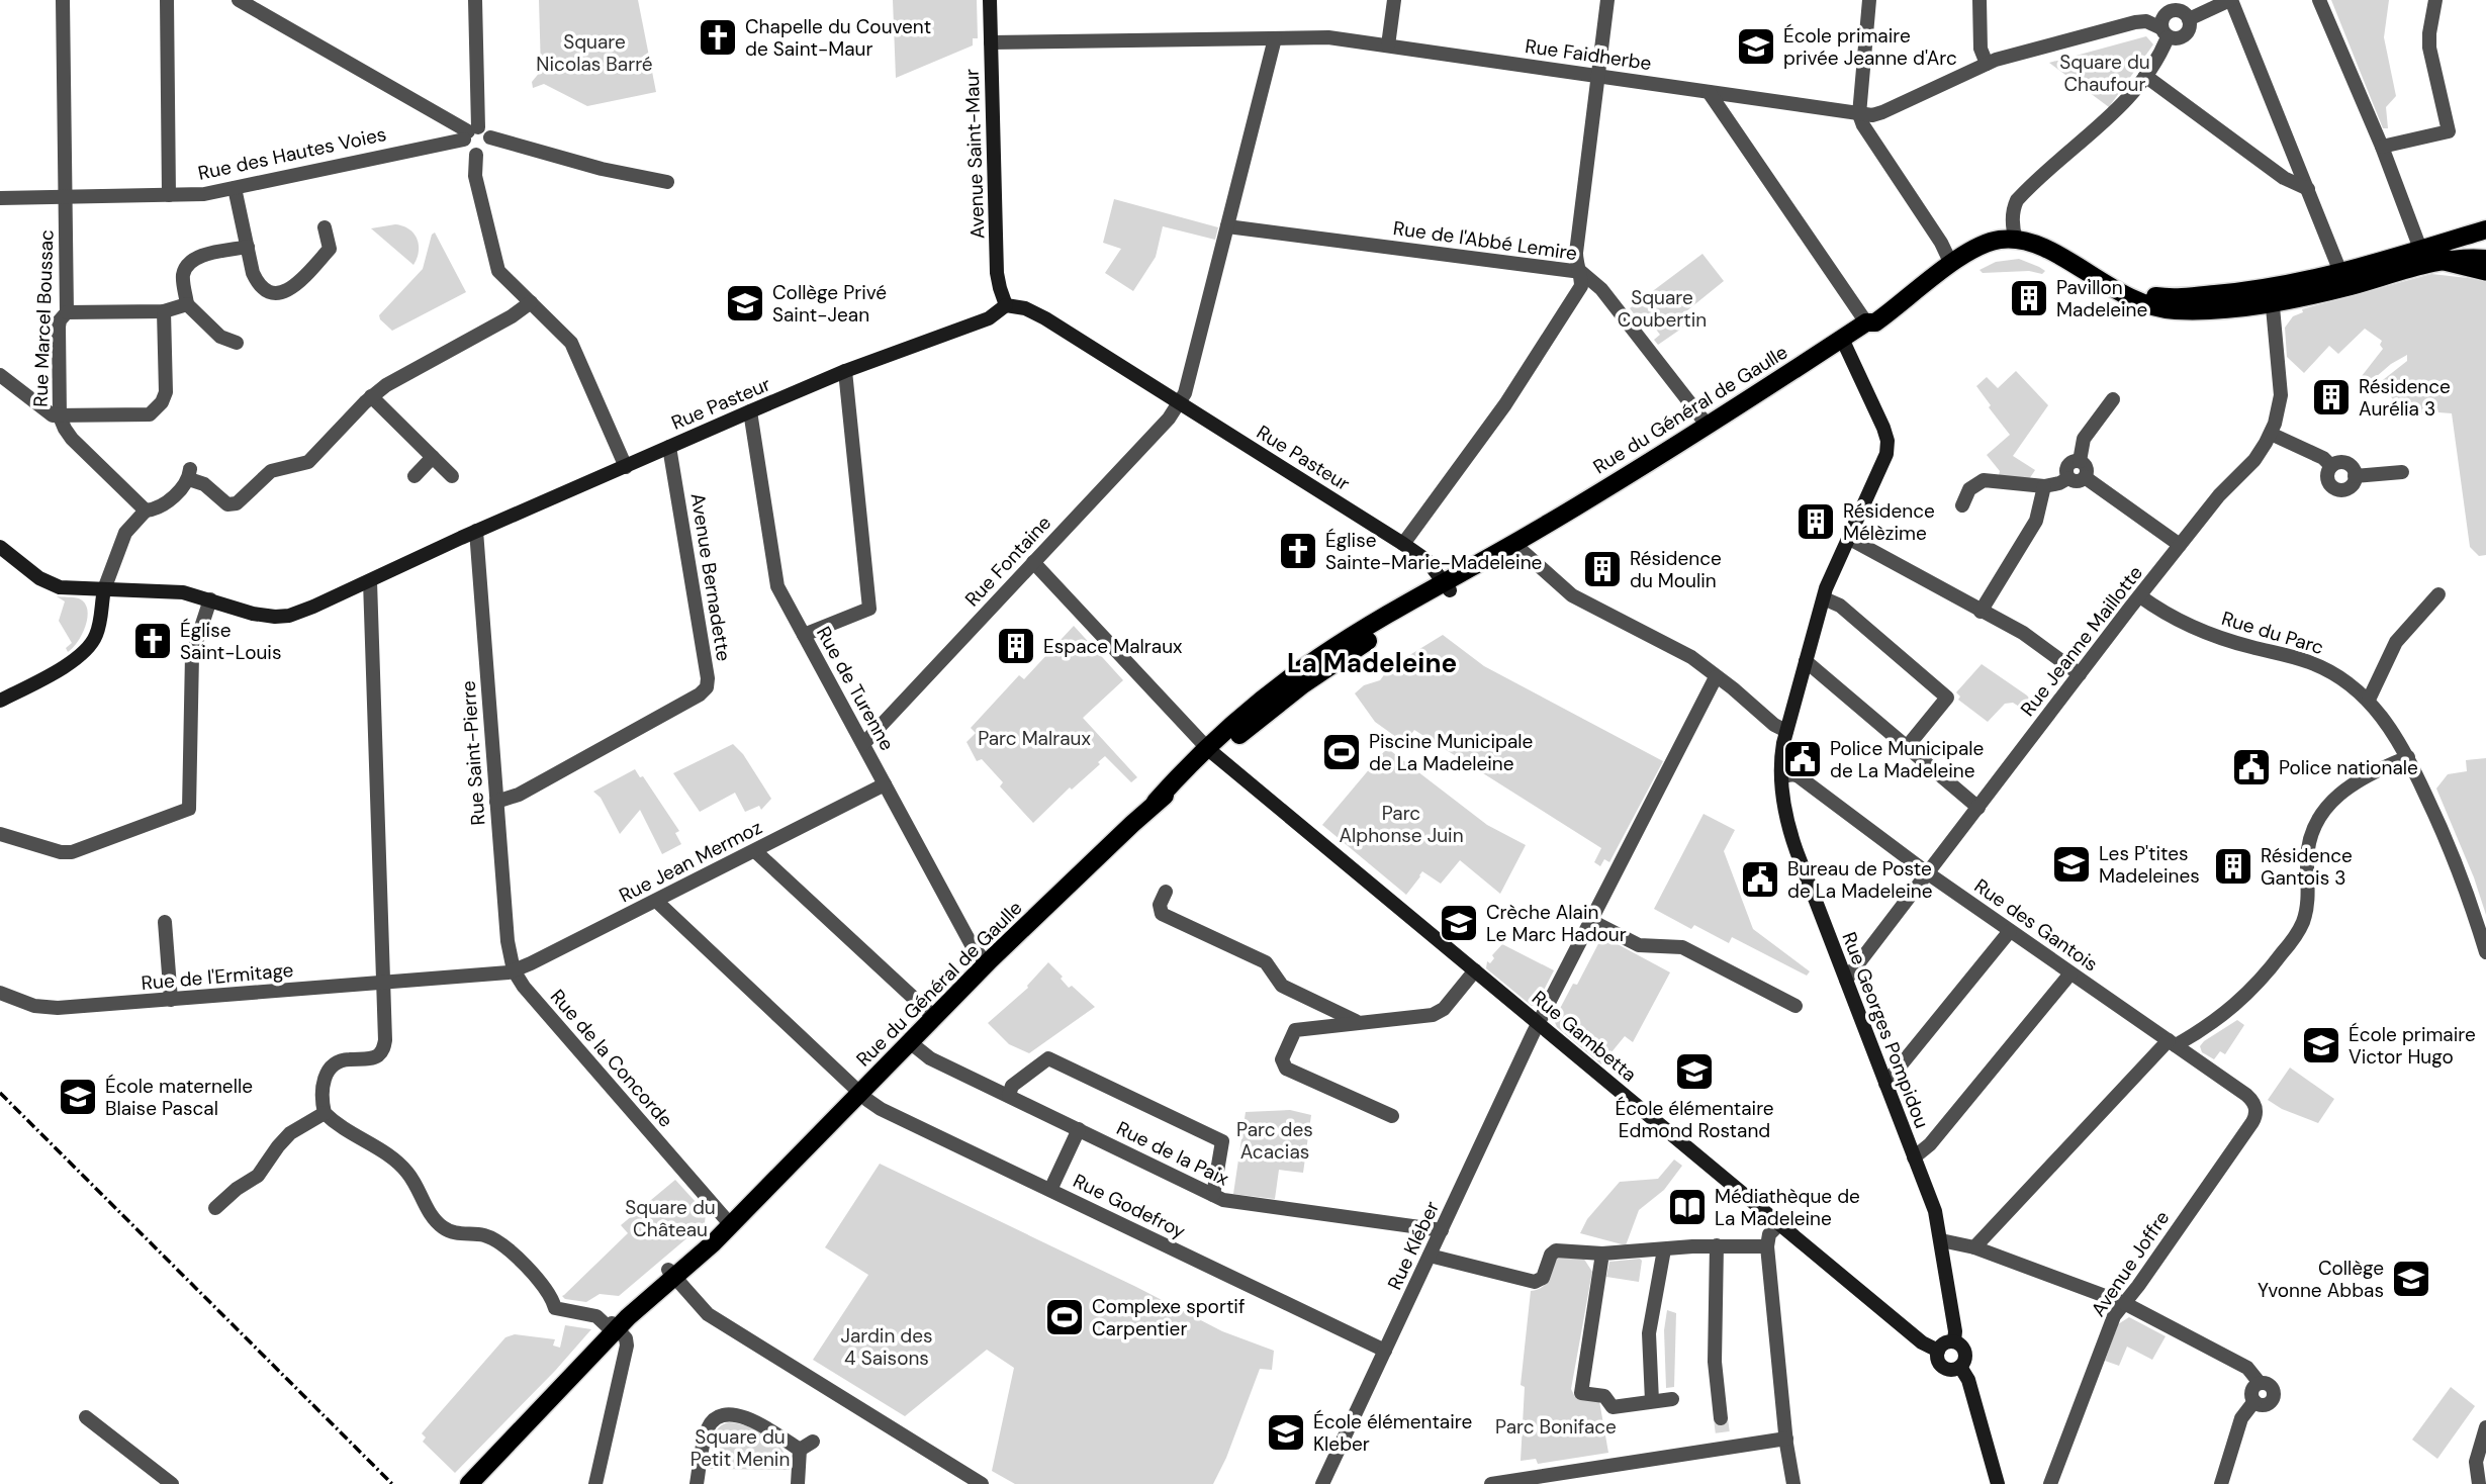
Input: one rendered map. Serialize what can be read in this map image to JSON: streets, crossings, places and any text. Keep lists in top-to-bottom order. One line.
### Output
{"streets":{"main road":["Rue du Général de Gaulle"],"street":["Rue Faidherbe","Rue des Hautes Voies","Avenue Saint-Maur","Rue de l'Abbé Lemire","Rue Marcel Boussac","Rue Pasteur","Rue Fontaine","Avenue Bernadette","Rue du Parc","Rue Jeanne Maillotte","Rue de Turenne","Rue Saint-Pierre","Rue Jean Mermoz","Rue des Gantois","Rue de l'Ermitage","Rue Georges Pompidou","Rue Gambetta","Rue de la Concorde","Rue de la Paix","Rue Godefroy","Rue Kléber","Avenue Joffre"]},"crossings":[["Rue Faidherbe","Avenue Saint-Maur"],["Rue des Hautes Voies","Rue Marcel Boussac"],["Avenue Saint-Maur","Rue Pasteur"],["Rue de l'Abbé Lemire","Rue du Général de Gaulle"],["Rue Pasteur","Rue du Général de Gaulle"],["Rue Pasteur","Rue Fontaine"],["Rue Pasteur","Avenue Bernadette"],["Rue Pasteur","Rue de Turenne"],["Rue Pasteur","Rue Saint-Pierre"],["Rue du Général de Gaulle","Rue Jeanne Maillotte"],["Rue du Général de Gaulle","Rue de Turenne"],["Rue du Général de Gaulle","Rue Georges Pompidou"],["Rue du Général de Gaulle","Rue Gambetta"],["Rue du Général de Gaulle","Rue de la Concorde"],["Rue du Général de Gaulle","Rue de la Paix"],["Rue du Général de Gaulle","Rue Godefroy"],["Rue Fontaine","Rue de Turenne"],["Avenue Bernadette","Rue Saint-Pierre"],["Rue du Parc","Rue Jeanne Maillotte"],["Rue Jeanne Maillotte","Rue des Gantois"],["Rue Jeanne Maillotte","Rue Georges Pompidou"],["Rue de Turenne","Rue Jean Mermoz"],["Rue Saint-Pierre","Rue Jean Mermoz"],["Rue Saint-Pierre","Rue de l'Ermitage"],["Rue Saint-Pierre","Rue de la Concorde"],["Rue Jean Mermoz","Rue de l'Ermitage"],["Rue Jean Mermoz","Rue de la Concorde"],["Rue Jean Mermoz","Rue Godefroy"],["Rue des Gantois","Rue Georges Pompidou"],["Rue des Gantois","Avenue Joffre"],["Rue de l'Ermitage","Rue de la Concorde"],["Rue Georges Pompidou","Rue Gambetta"],["Rue Gambetta","Rue Kléber"],["Rue de la Paix","Rue Kléber"],["Rue Godefroy","Rue Kléber"]],"districts":["La Madeleine"],"parks":["Square Nicolas Barré","Square du Chaufour","Square Coubertin","Parc Malraux","Parc Alphonse Juin","Parc des Acacias","Square du Château","Jardin des 4 Saisons","Parc Boniface","Square du Petit Menin"],"places":{"church":["Chapelle du Couvent de Saint-Maur","Église Sainte-Marie-Madeleine","Église Saint-Louis"],"school or university":["École primaire privée Jeanne d'Arc","Collège Privé Saint-Jean","Les P'tites Madeleines","Crèche Alain Le Marc Hadour","École primaire Victor Hugo","École élémentaire Edmond Rostand","École maternelle Blaise Pascal","Collège Yvonne Abbas","École élémentaire Kleber"],"building":["Pavillon Madeleine","Résidence Aurélia 3","Résidence Mélèzime","Résidence du Moulin","Espace Malraux","Résidence Gantois 3"],"sports":["Piscine Municipale de La Madeleine","Complexe sportif Carpentier"],"public building":["Police Municipale de La Madeleine","Police nationale","Bureau de Poste de La Madeleine"],"library":["Médiathèque de La Madeleine"]}}
